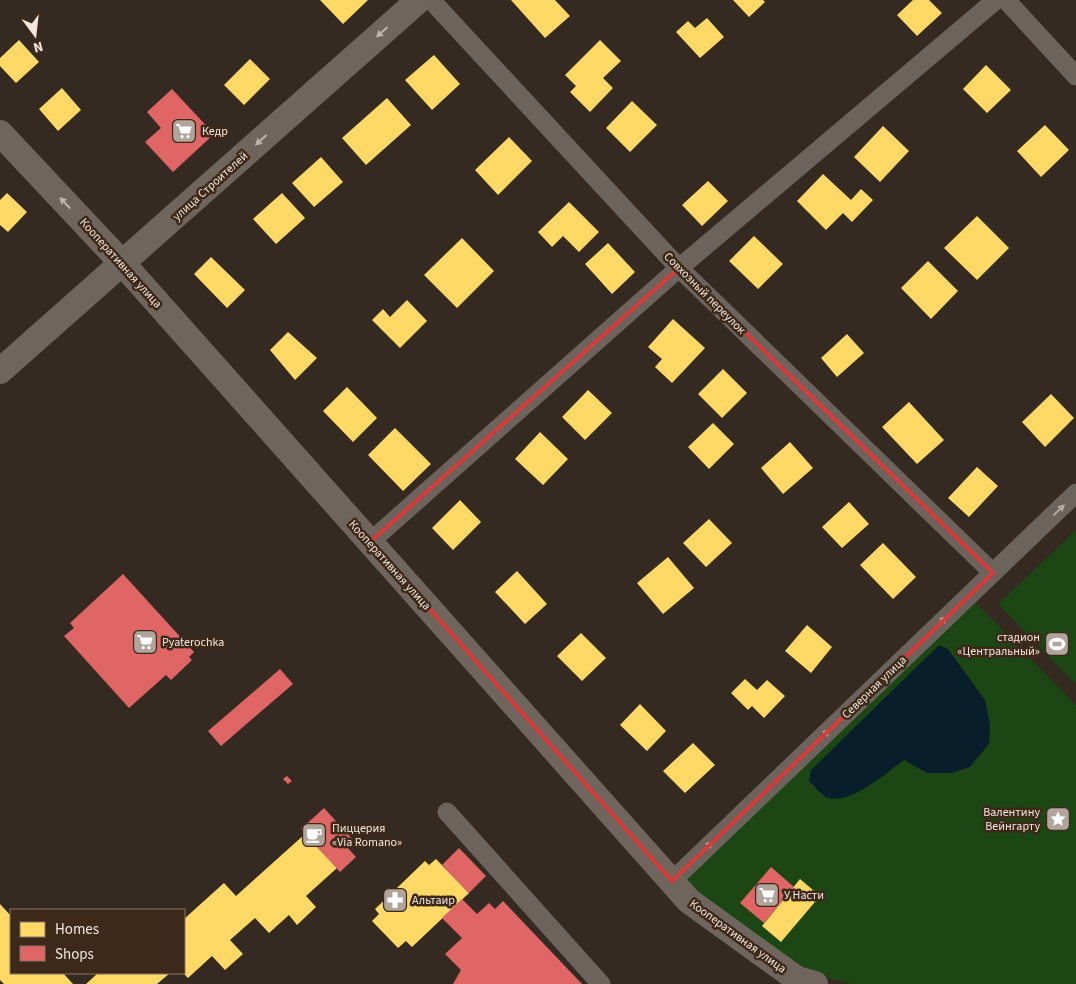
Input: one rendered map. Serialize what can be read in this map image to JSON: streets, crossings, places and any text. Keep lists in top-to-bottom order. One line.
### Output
{"streets":{"main road":["улица Строителей","Кооперативная улица"],"street":["Совхозный переулок","Северная улица"]},"crossings":[["улица Строителей","Кооперативная улица"],["Кооперативная улица","Северная улица"],["Совхозный переулок","Северная улица"]],"one_way":["улица Строителей","Северная улица"],"places":{"supermarket":["Кедр","Pyaterochka","У Насти"],"sports":["стадион «Центральный»"],"place":["Валентину Вейнгарту"],"cafe":["Пиццерия «Via Romano»"],"pharmacy":["Альтаир"]},"legend":["Homes","Shops"],"north":"bottom"}
